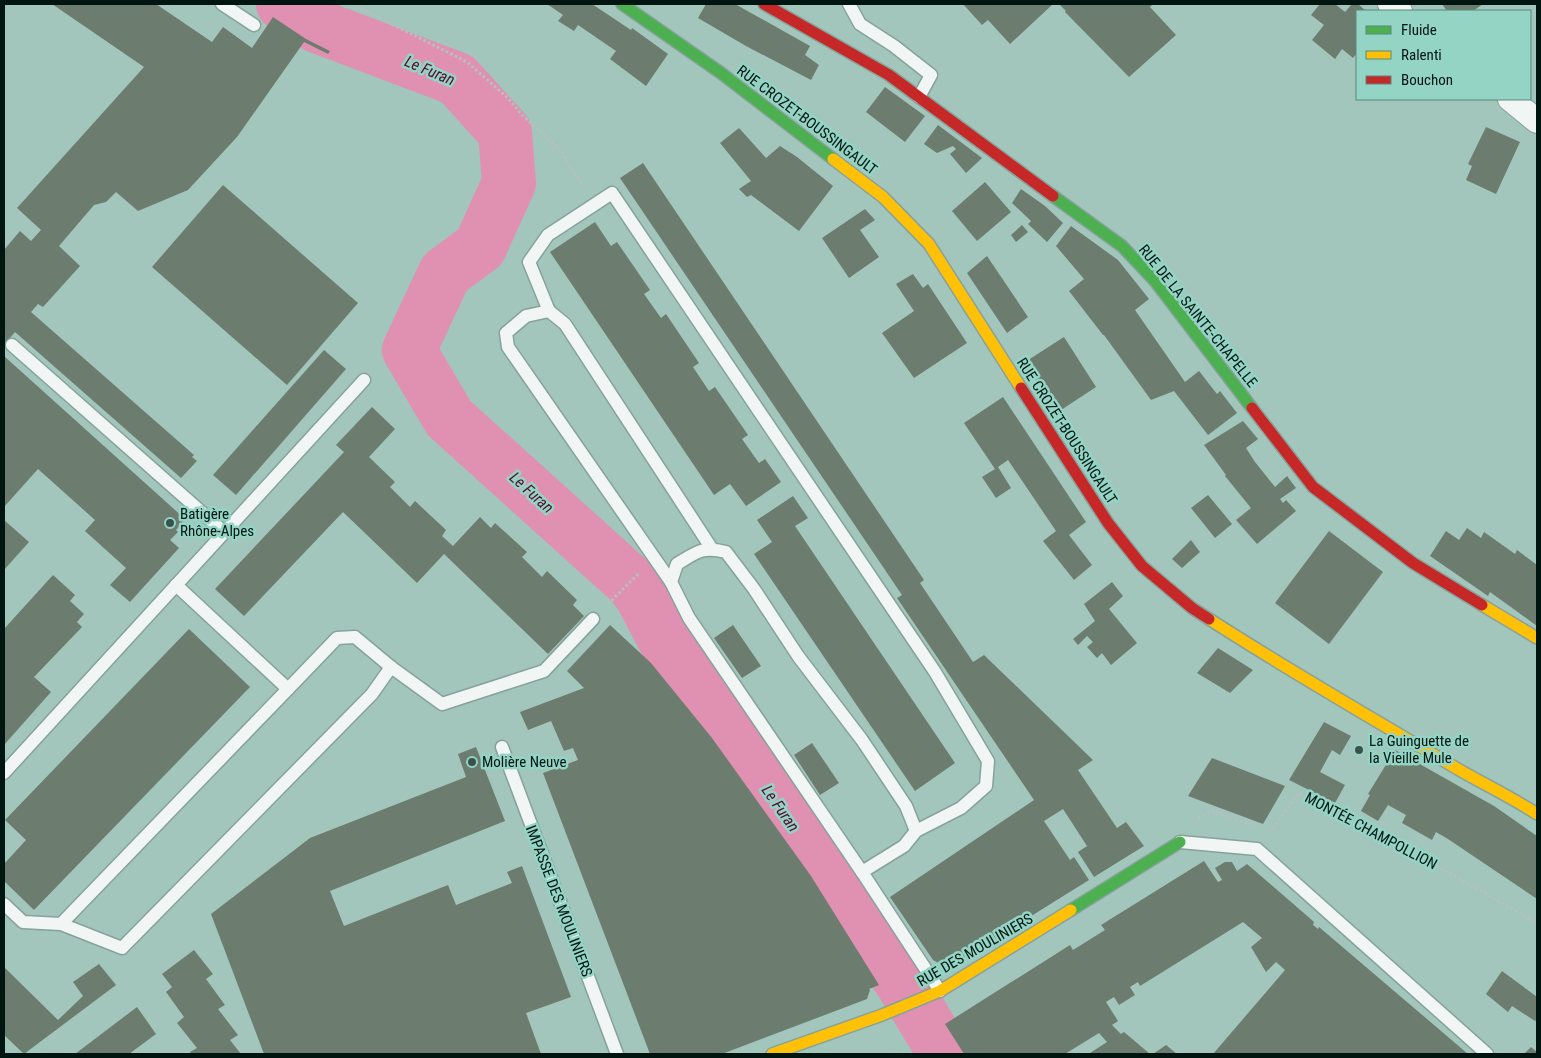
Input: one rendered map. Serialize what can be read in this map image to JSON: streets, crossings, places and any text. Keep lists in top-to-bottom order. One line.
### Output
{"streets":{"street":["RUE CROZET-BOUSSINGAULT","RUE DE LA SAINTE-CHAPELLE","RUE DES MOULINIERS"],"lane":["IMPASSE DES MOULINIERS"],"path":["MONTÉE CHAMPOLLION"]},"water":["Le Furan"],"places":["Batigère Rhône-Alpes","La Guinguette de la Vieille Mule","Molière Neuve"],"legend":["Fluide","Ralenti","Bouchon"]}
